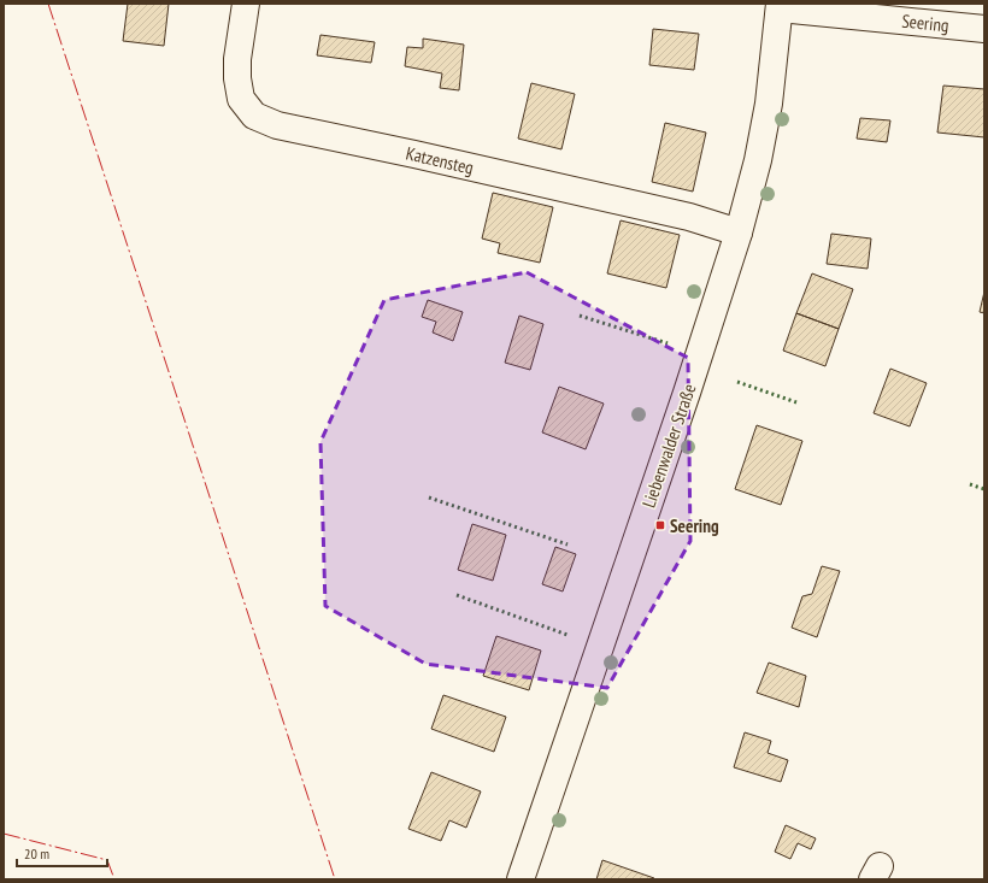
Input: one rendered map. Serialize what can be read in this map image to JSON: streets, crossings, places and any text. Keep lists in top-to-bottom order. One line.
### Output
{"streets":{"main road":["Seering","Katzensteg","Liebenwalder Straße"]},"crossings":[["Seering","Liebenwalder Straße"],["Katzensteg","Liebenwalder Straße"]],"places":{"transit":["Seering"]},"scale_bar":"20 m"}
